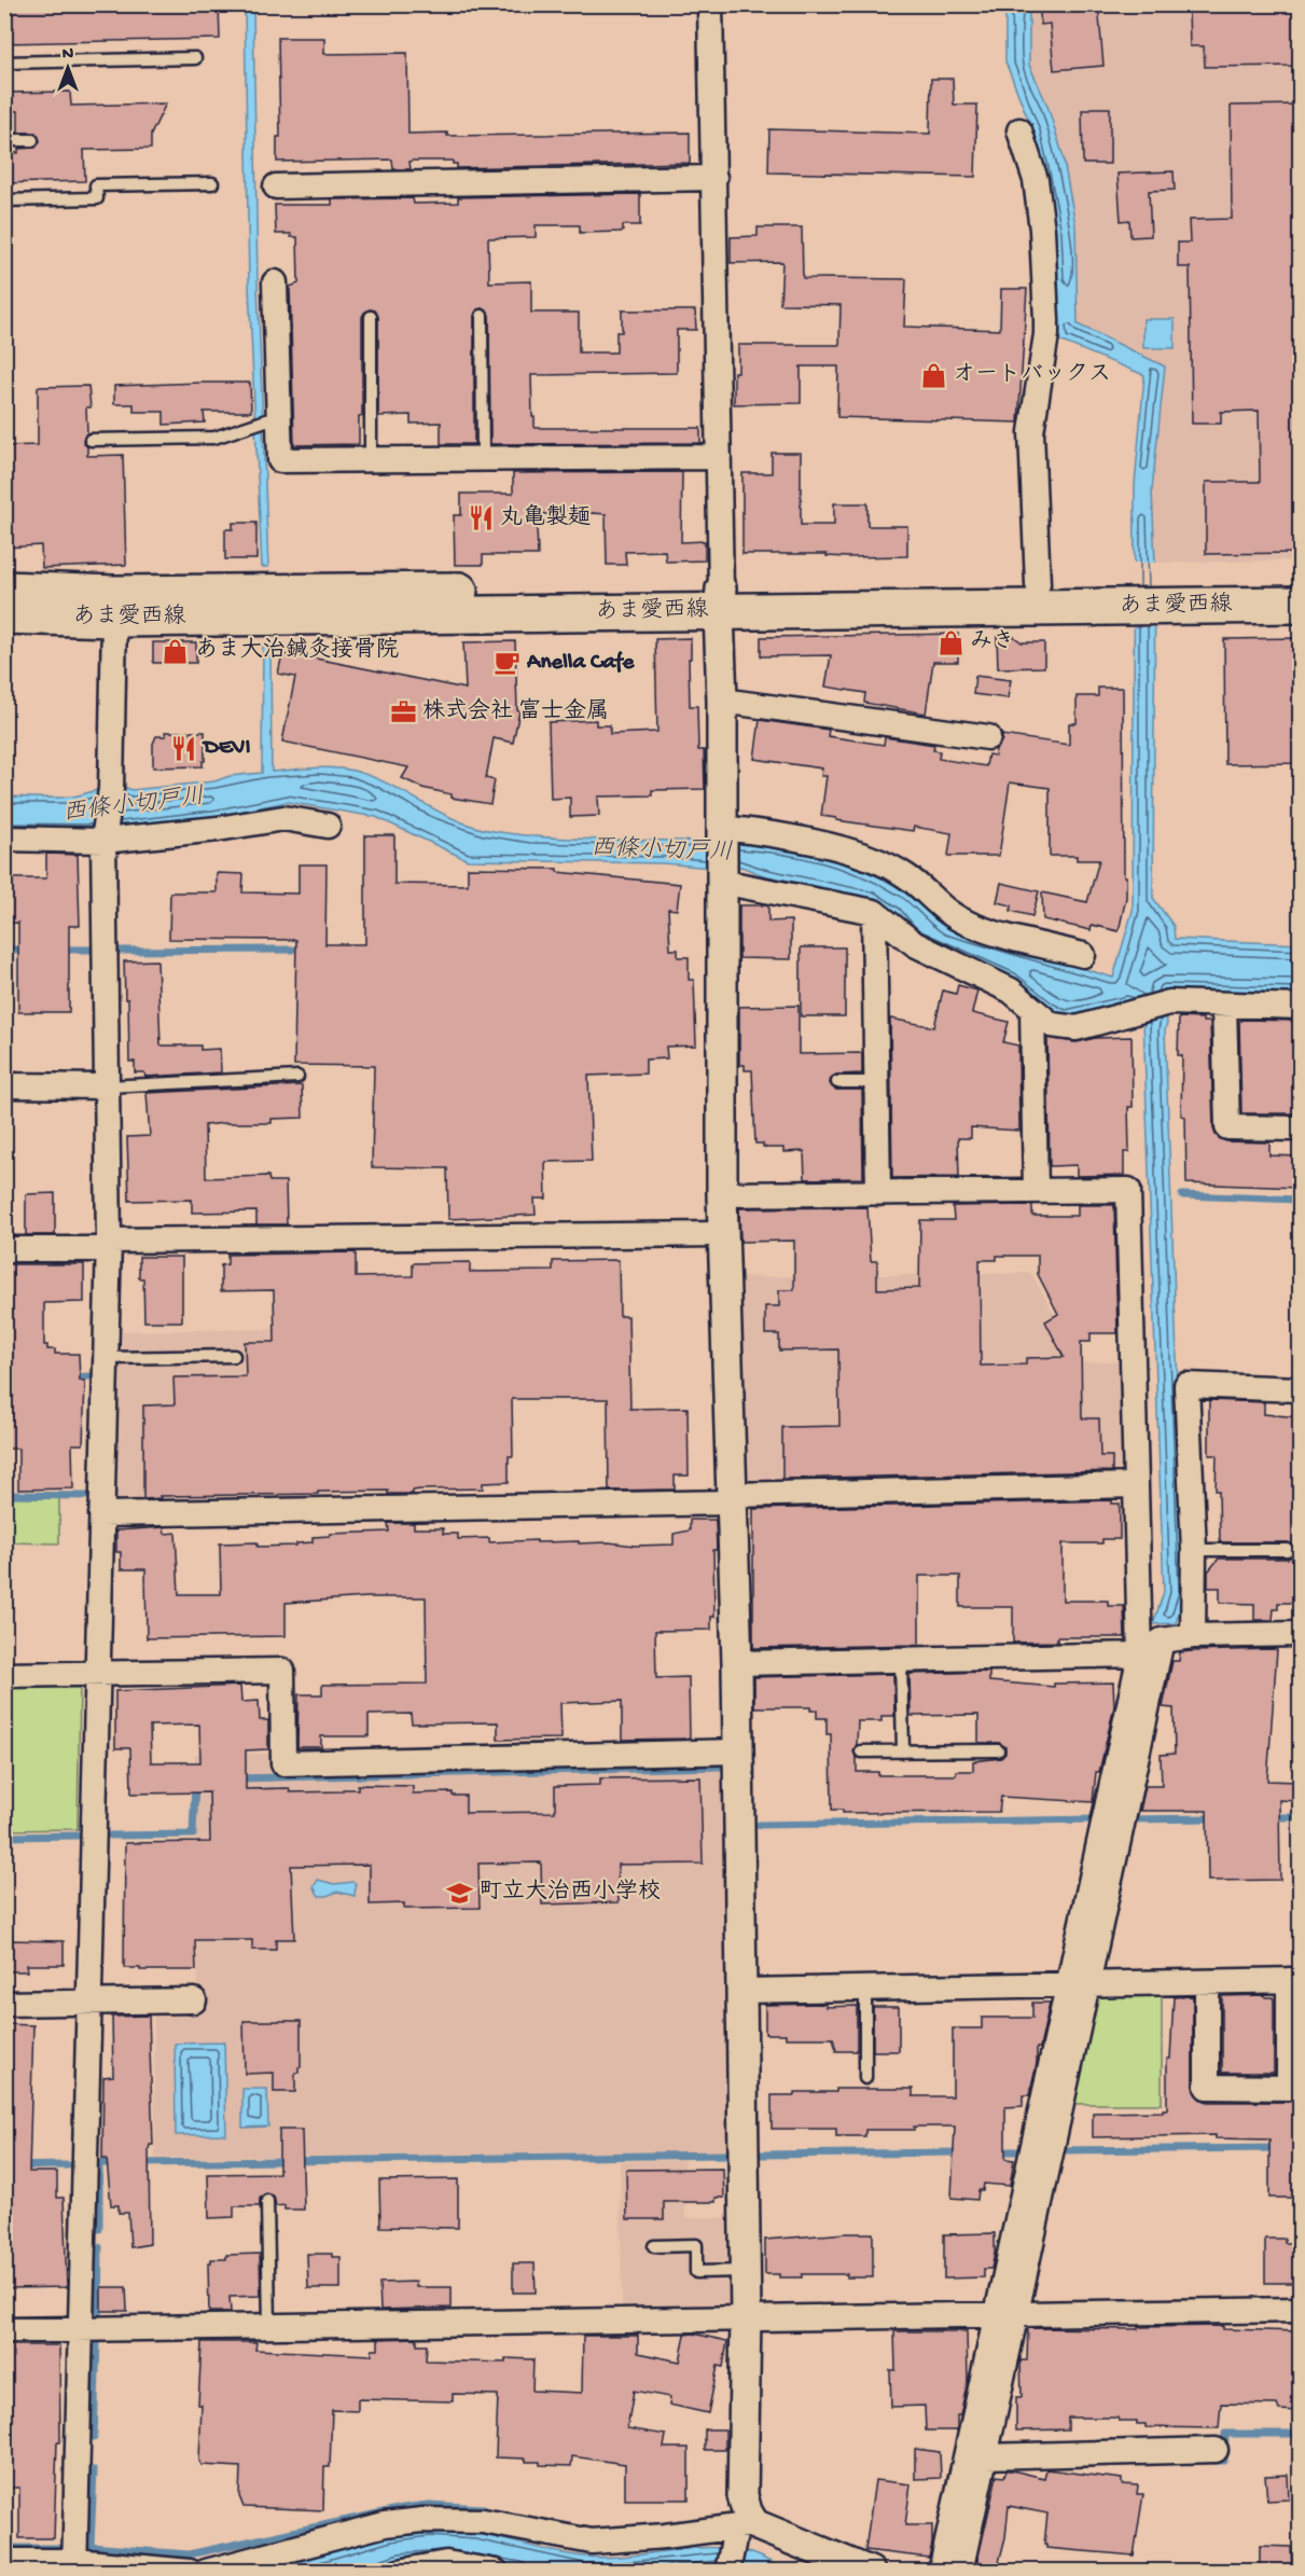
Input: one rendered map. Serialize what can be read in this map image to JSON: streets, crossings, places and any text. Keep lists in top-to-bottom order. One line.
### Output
{"streets":{"main road":["あま愛西線"]},"water":["西條小切戸川"],"places":{"shop":["オートバックス","みき","あま大治鍼灸接骨院"],"restaurant":["丸亀製麺","DEVI"],"cafe":["Anella Cafe"],"office":["株式会社 富士金属"],"school or university":["町立大治西小学校"]},"north":"top"}
